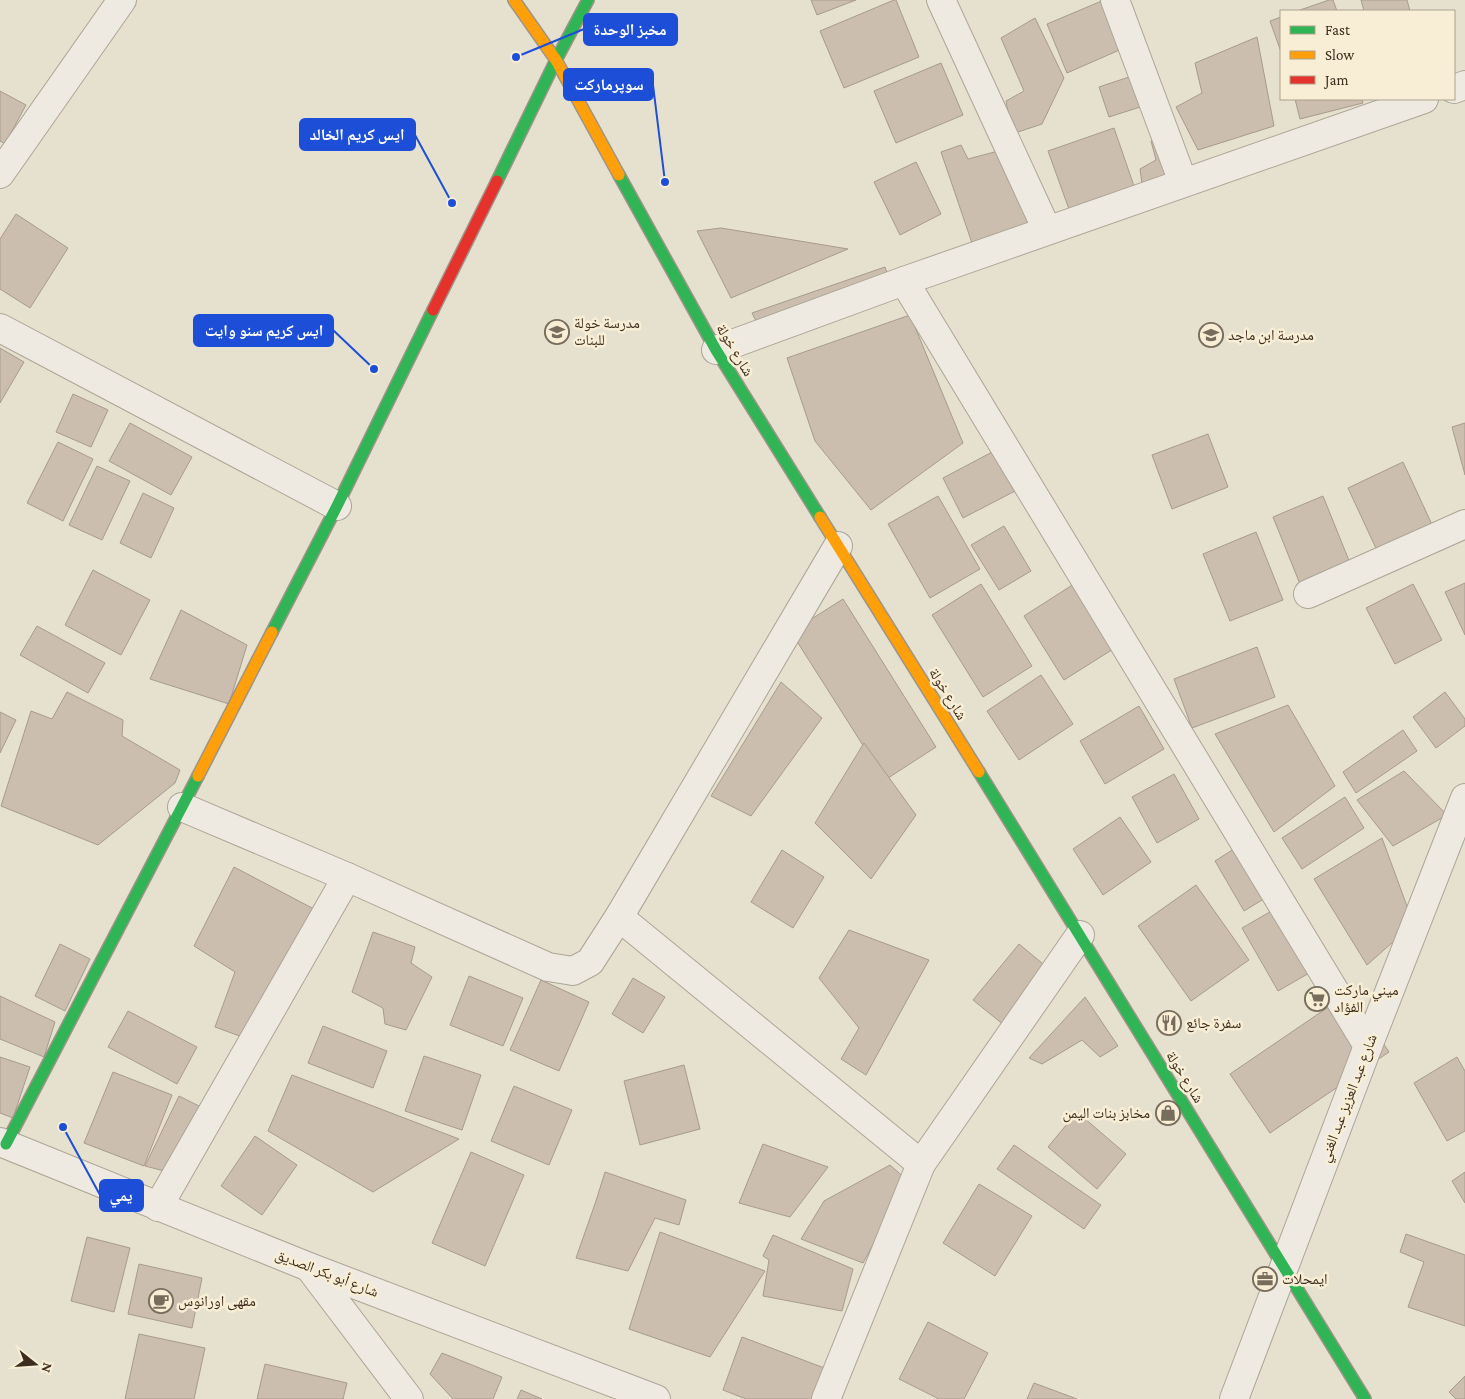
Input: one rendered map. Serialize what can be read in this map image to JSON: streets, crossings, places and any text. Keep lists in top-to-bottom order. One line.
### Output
{"streets":{"street":["شارع خولة","شارع عبد العزيز عبد الغني","شارع أبو بكر الصديق"]},"crossings":[["شارع خولة","شارع عبد العزيز عبد الغني"]],"places":{"other":["مخبز الوحدة","سوپرمارکت","ايس كريم الخالد","ايس كريم سنو وايت","يمي"],"school or university":["مدرسة خولة للبنات","مدرسة ابن ماجد"],"supermarket":["ميني ماركت الفؤاد"],"restaurant":["سفرة جائع"],"shop":["مخابز بنات اليمن"],"office":["ايمحلات"],"cafe":["مقهى اورانوس"]},"legend":["Fast","Slow","Jam"],"north":"right"}
